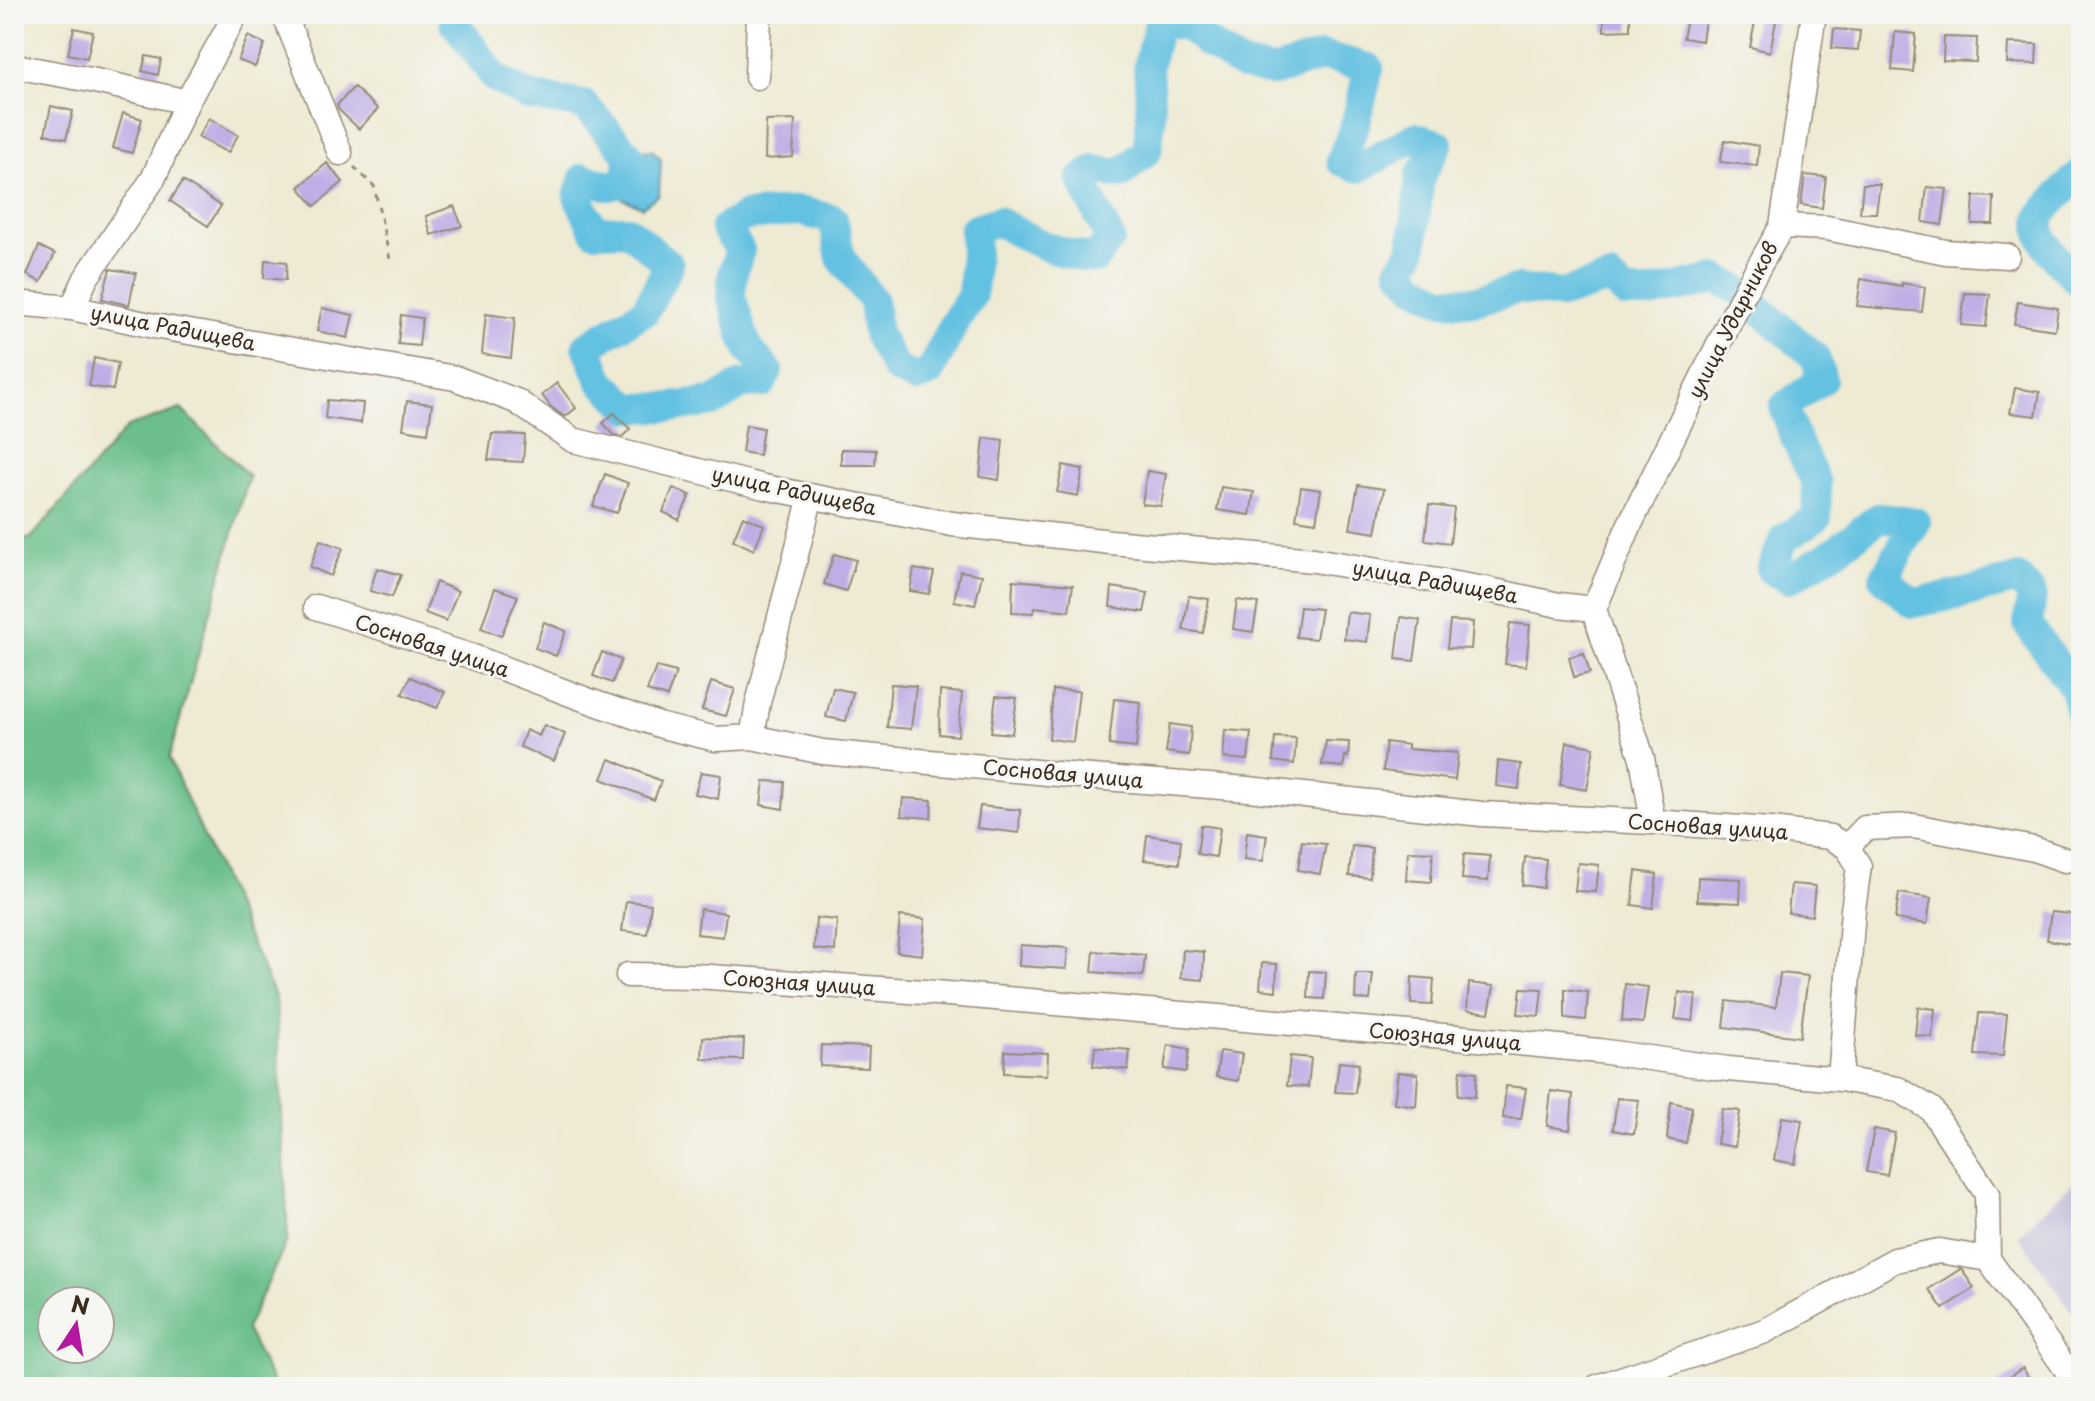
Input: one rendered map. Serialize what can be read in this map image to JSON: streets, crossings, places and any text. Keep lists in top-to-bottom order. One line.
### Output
{"streets":{"street":["улица Ударников","улица Радищева","Сосновая улица","Союзная улица"]},"crossings":[["улица Ударников","улица Радищева"]],"north":"top"}
